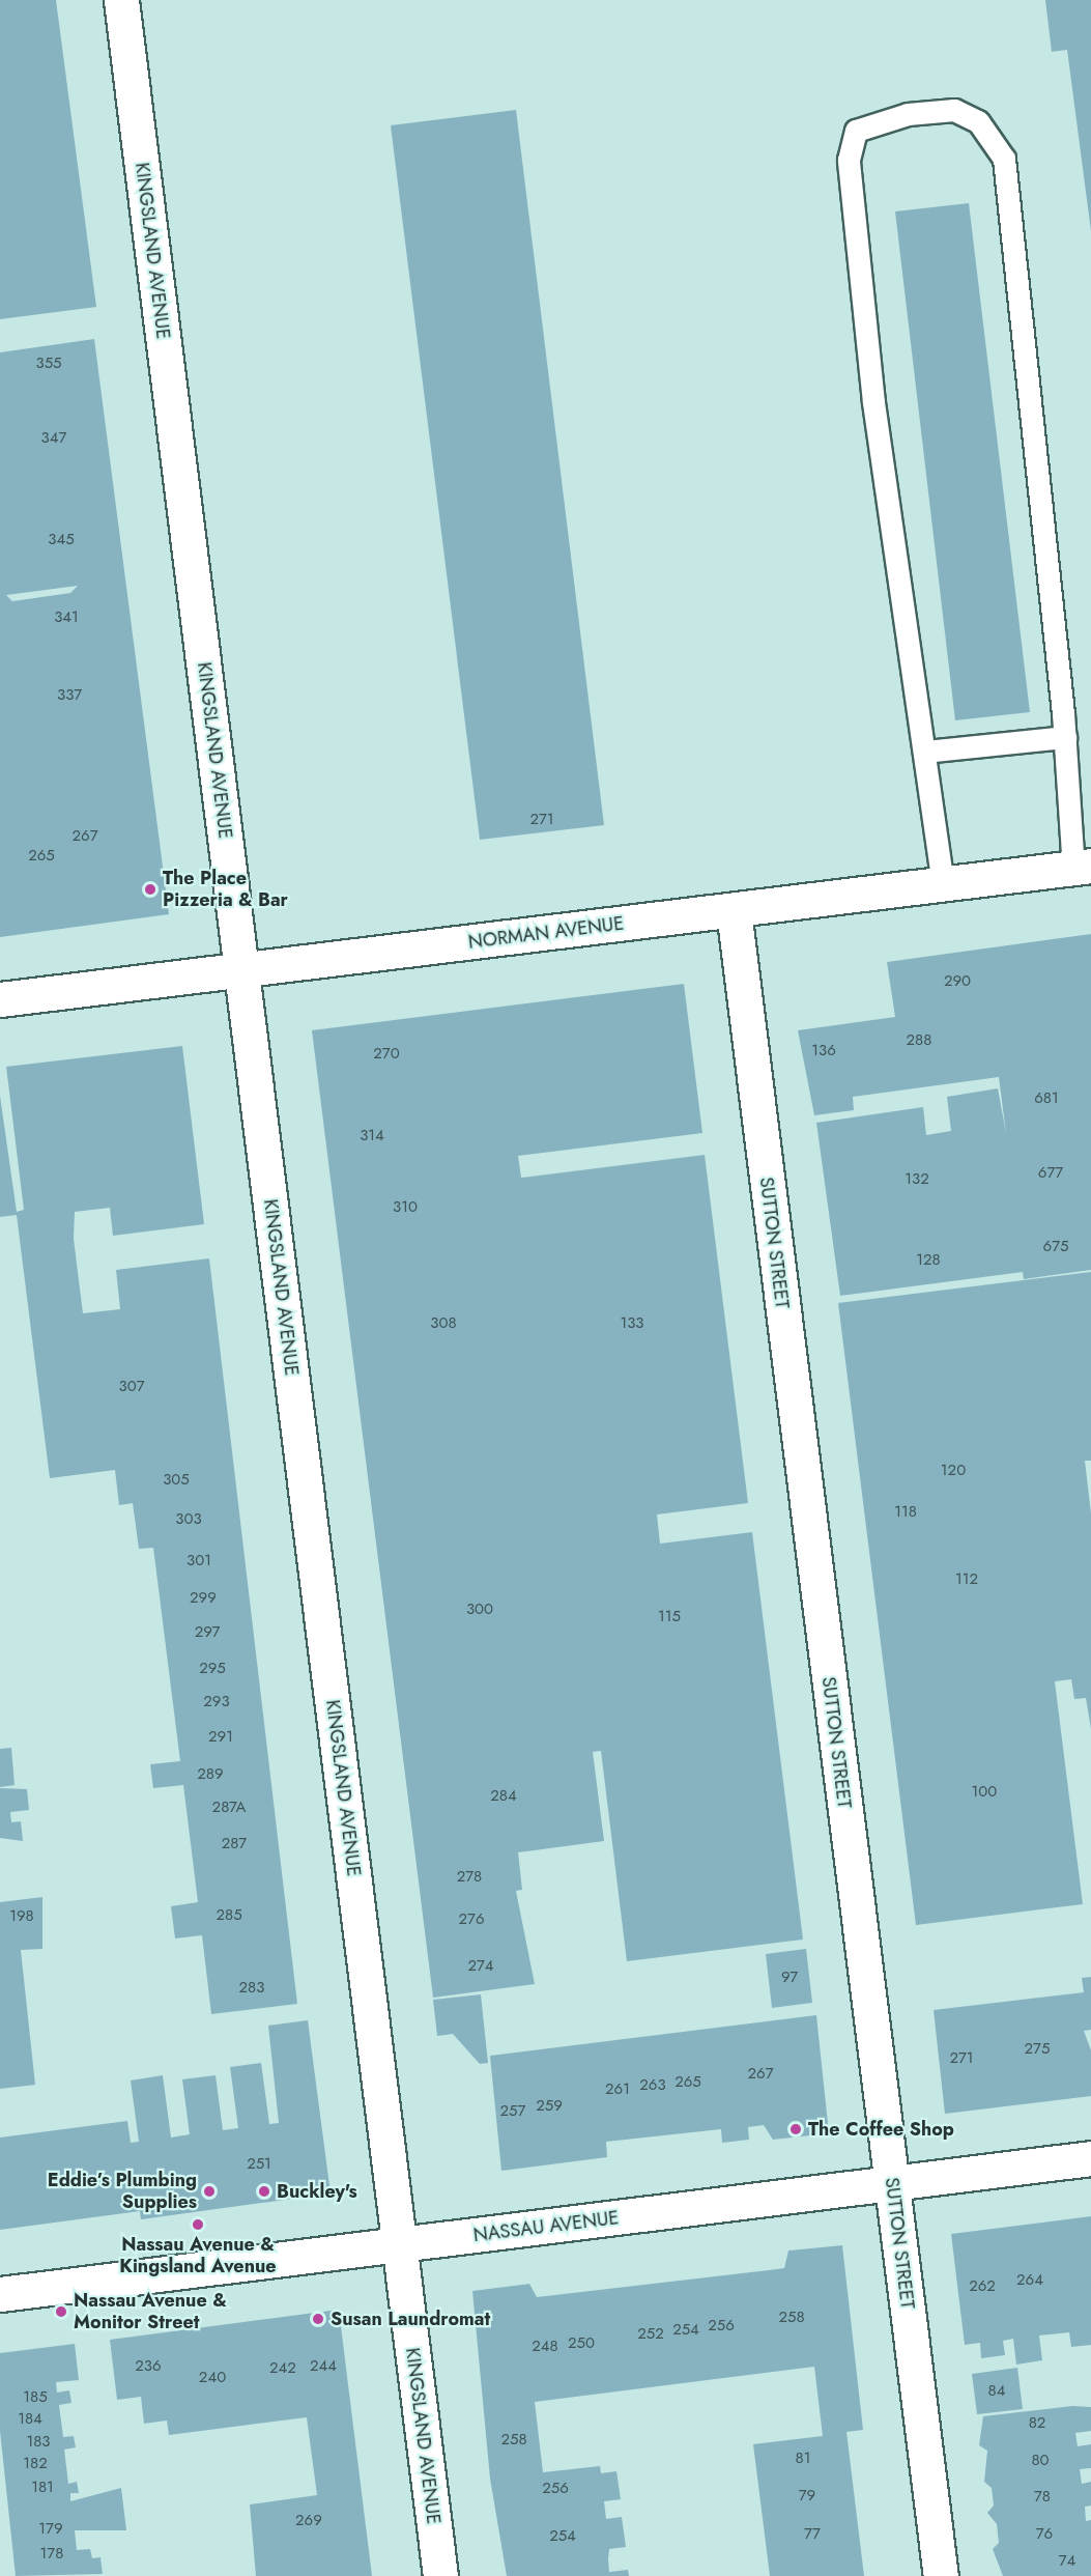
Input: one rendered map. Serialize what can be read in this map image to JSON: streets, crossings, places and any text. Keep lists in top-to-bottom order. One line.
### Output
{"streets":{"street":["KINGSLAND AVENUE","NORMAN AVENUE","SUTTON STREET","NASSAU AVENUE"]},"crossings":[["KINGSLAND AVENUE","NORMAN AVENUE"],["KINGSLAND AVENUE","NASSAU AVENUE"],["NORMAN AVENUE","SUTTON STREET"],["SUTTON STREET","NASSAU AVENUE"]],"places":["The Place Pizzeria & Bar","The Coffee Shop","Eddie’s Plumbing Supplies","Buckley's","Nassau Avenue & Kingsland Avenue","Nassau Avenue & Monitor Street","Susan Laundromat"],"house_numbers":["355","347","345","341","337","271","267","265","290","288","136","270","681","314","677","132","310","675","128","308","133","307","120","305","118","303","301","112","299","300","115","297","295","293","291","289","100","284","287A","287","278","285","198","276","274","97","283","275","271","267","265","263","261","259","257","251","264","262","258","256","254","252","250","248","236","244","242","240","84","185","184","82","258","183","81","80","182","181","256","79","78","269","179","77","76","254","178","74"]}
